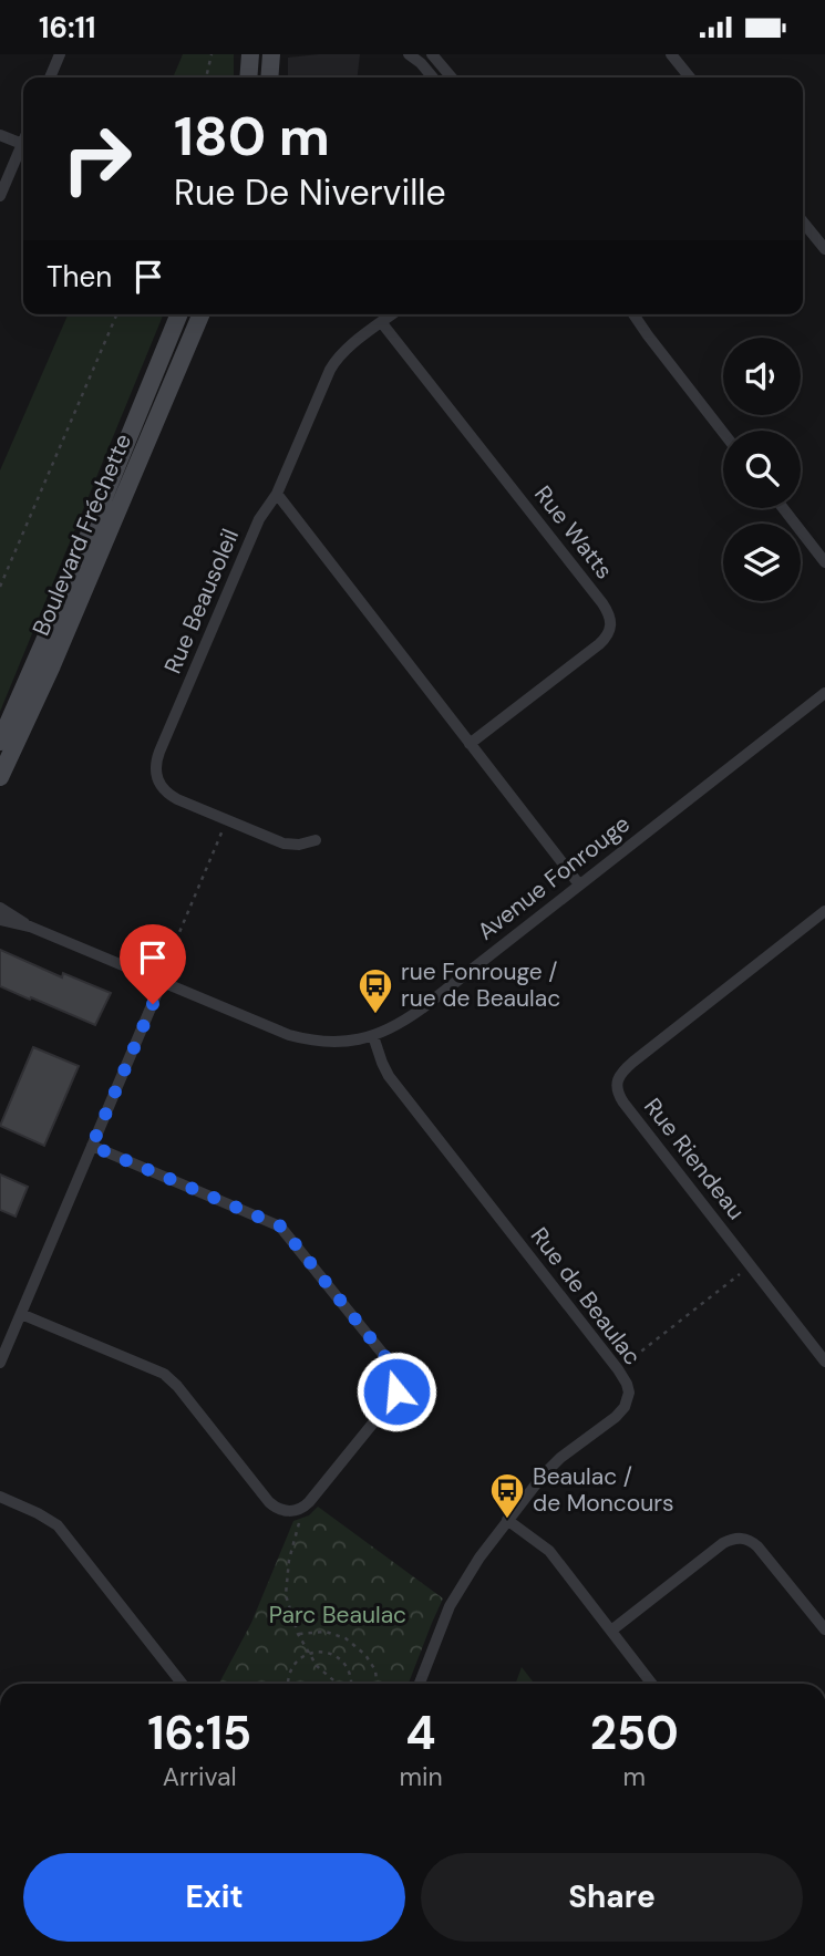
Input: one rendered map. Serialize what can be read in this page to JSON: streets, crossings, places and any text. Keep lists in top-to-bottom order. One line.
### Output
{"streets":{"main road":["Boulevard Fréchette"],"street":["Rue Watts","Rue Beausoleil","Avenue Fonrouge","Rue Riendeau","Rue de Beaulac"]},"crossings":[["Rue Watts","Rue Beausoleil"],["Avenue Fonrouge","Rue de Beaulac"]],"parks":["Parc Beaulac"],"places":{"bus stop":["rue Fonrouge / rue de Beaulac","Beaulac / de Moncours"]},"page":{"status":"16:11","turn":["180 m","Rue De Niverville"],"then":"Then","eta":["16:15","Arrival","4","min","250","m"],"buttons":["Exit","Share"]}}
